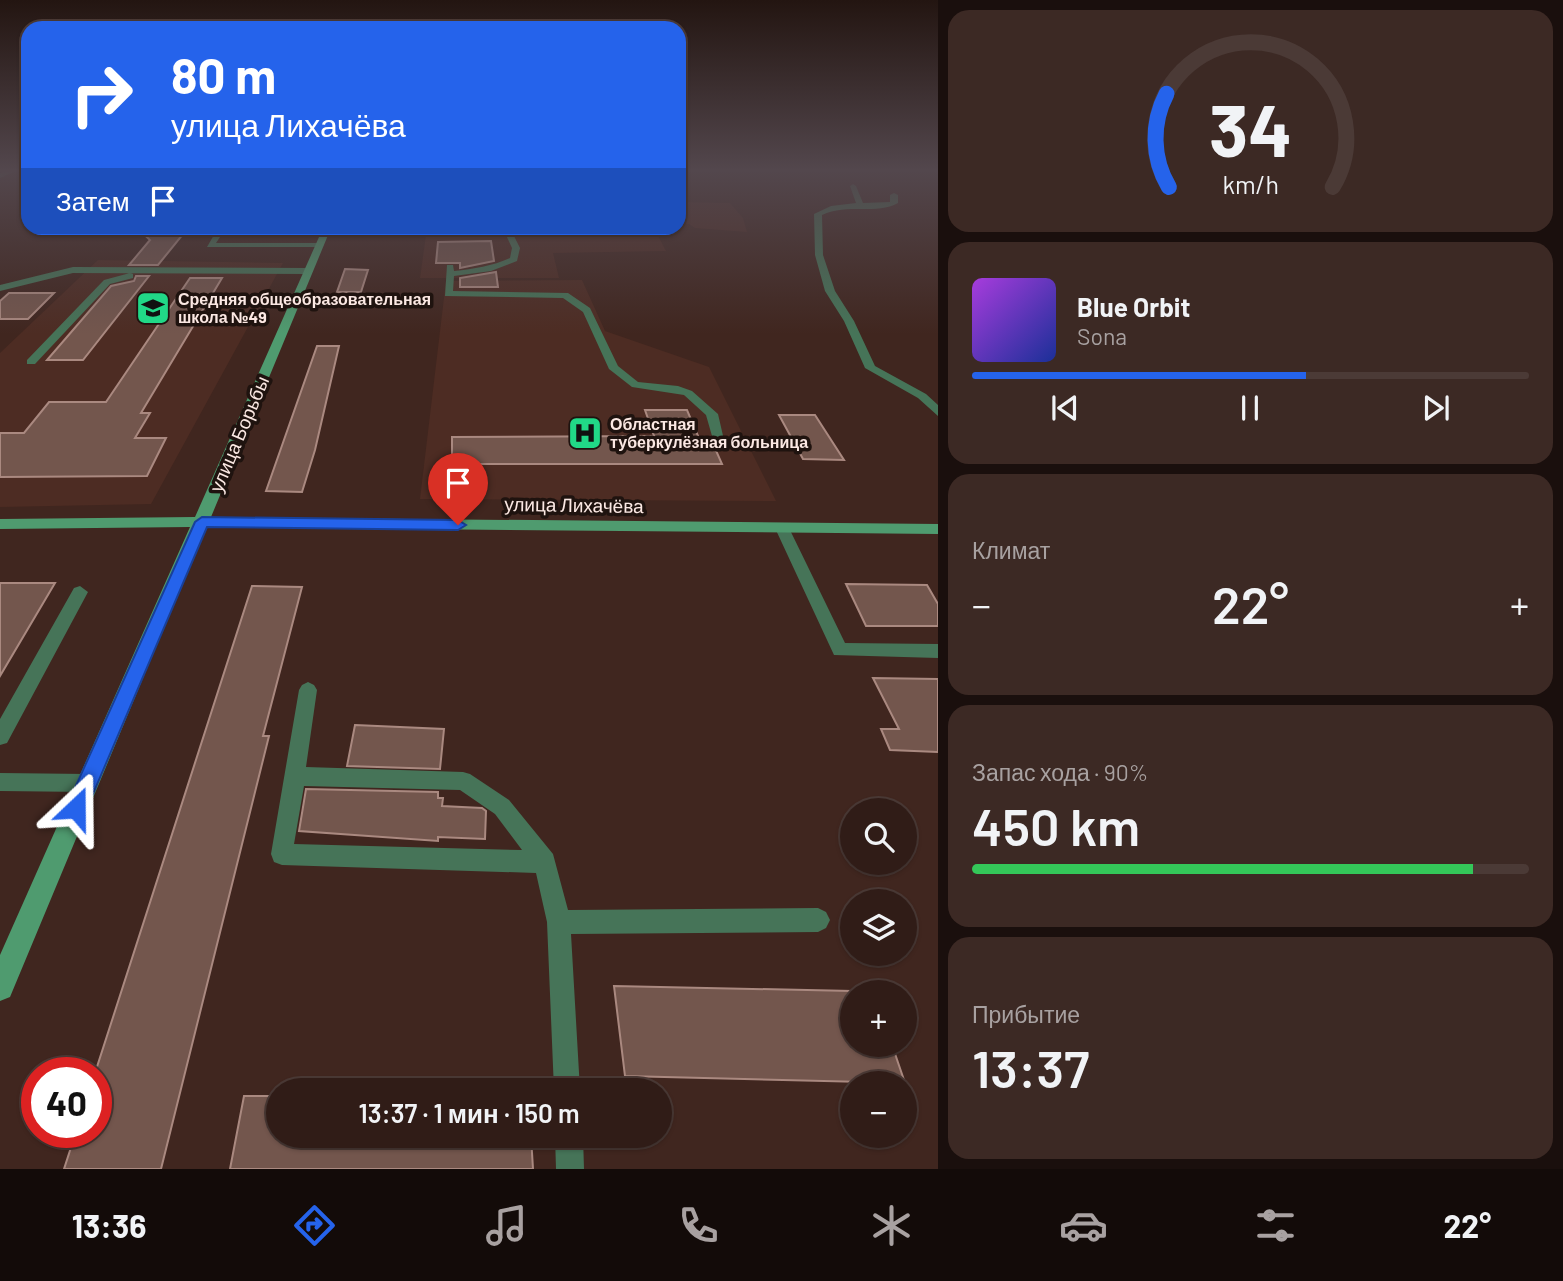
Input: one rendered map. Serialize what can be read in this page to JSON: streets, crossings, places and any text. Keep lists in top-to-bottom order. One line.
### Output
{"streets":{"street":["улица Борьбы","улица Лихачёва"]},"crossings":[["улица Борьбы","улица Лихачёва"]],"places":{"school or university":["Средняя общеобразовательная школа №49"],"hospital":["Областная туберкулёзная больница"]},"page":{"turn":["80 m","улица Лихачёва"],"then":"Затем","song":["Blue Orbit","Sona"],"tile":["Климат",["Запас хода · 90%","450 km"],["Прибытие","13:37"]],"heat":["−","22°","+"],"map_buttons":["+","−"],"limit":"40","trip":"13:37 · 1 мин · 150 m","tabs":["13:36","22°"],"gauge":["34","km/h"]}}
